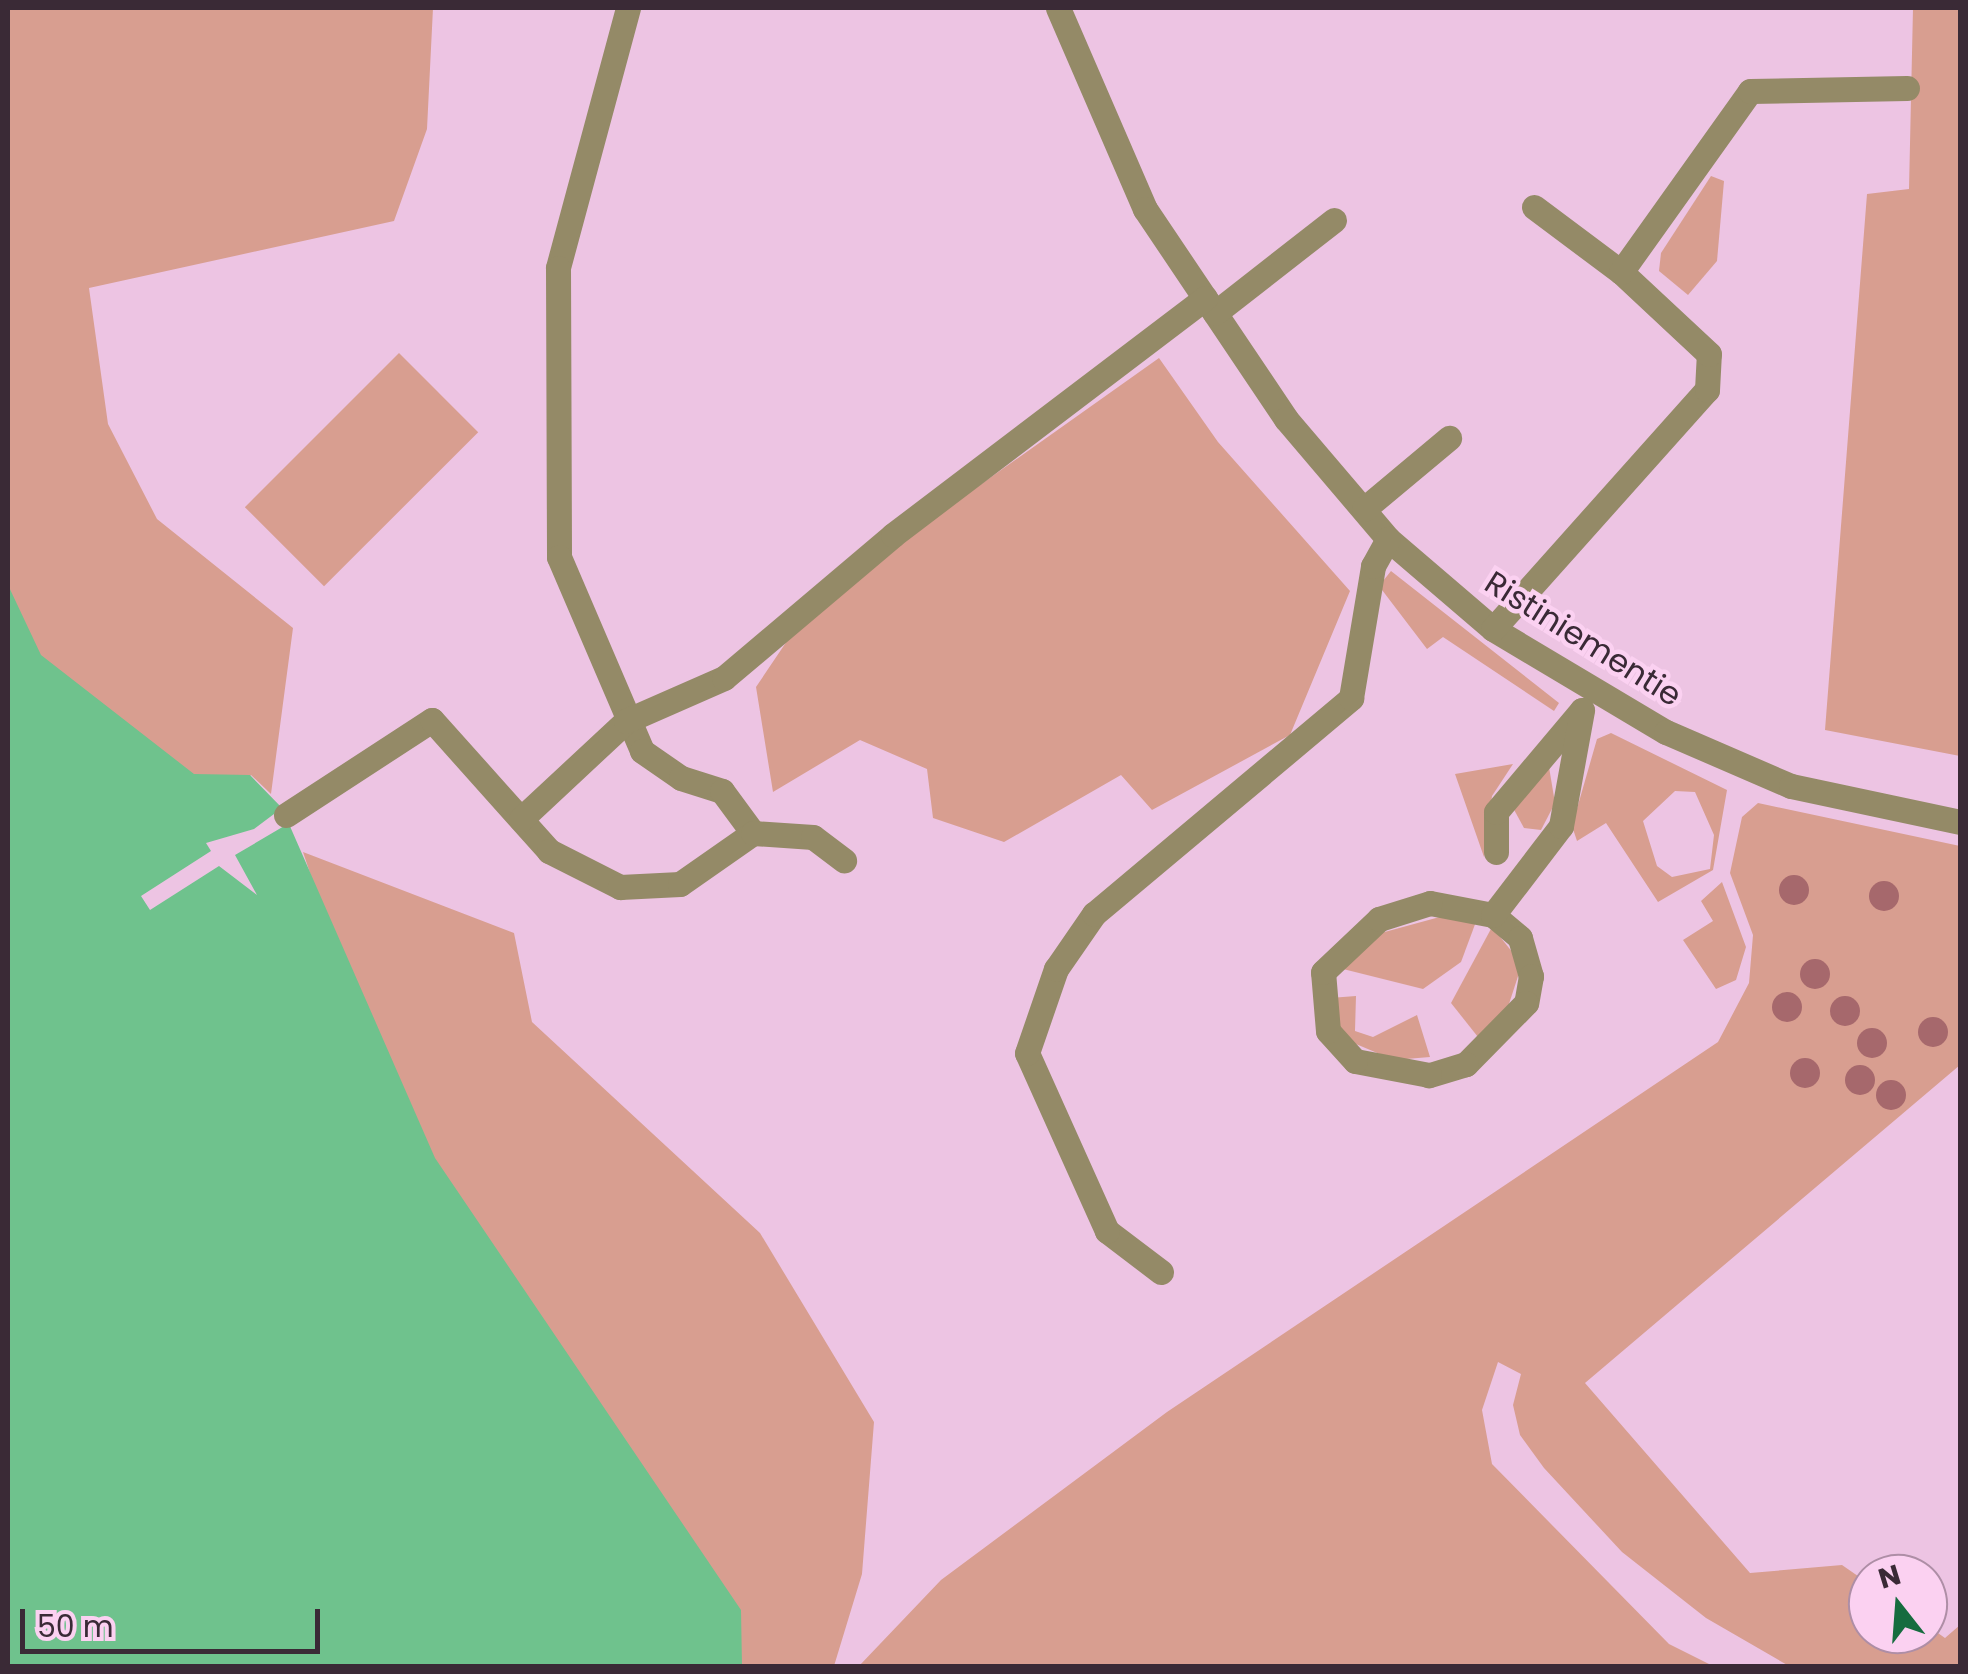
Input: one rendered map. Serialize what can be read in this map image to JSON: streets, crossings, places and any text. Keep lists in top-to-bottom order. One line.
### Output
{"streets":{"street":["Ristiniementie"]},"scale_bar":"50 m","north":"top"}
